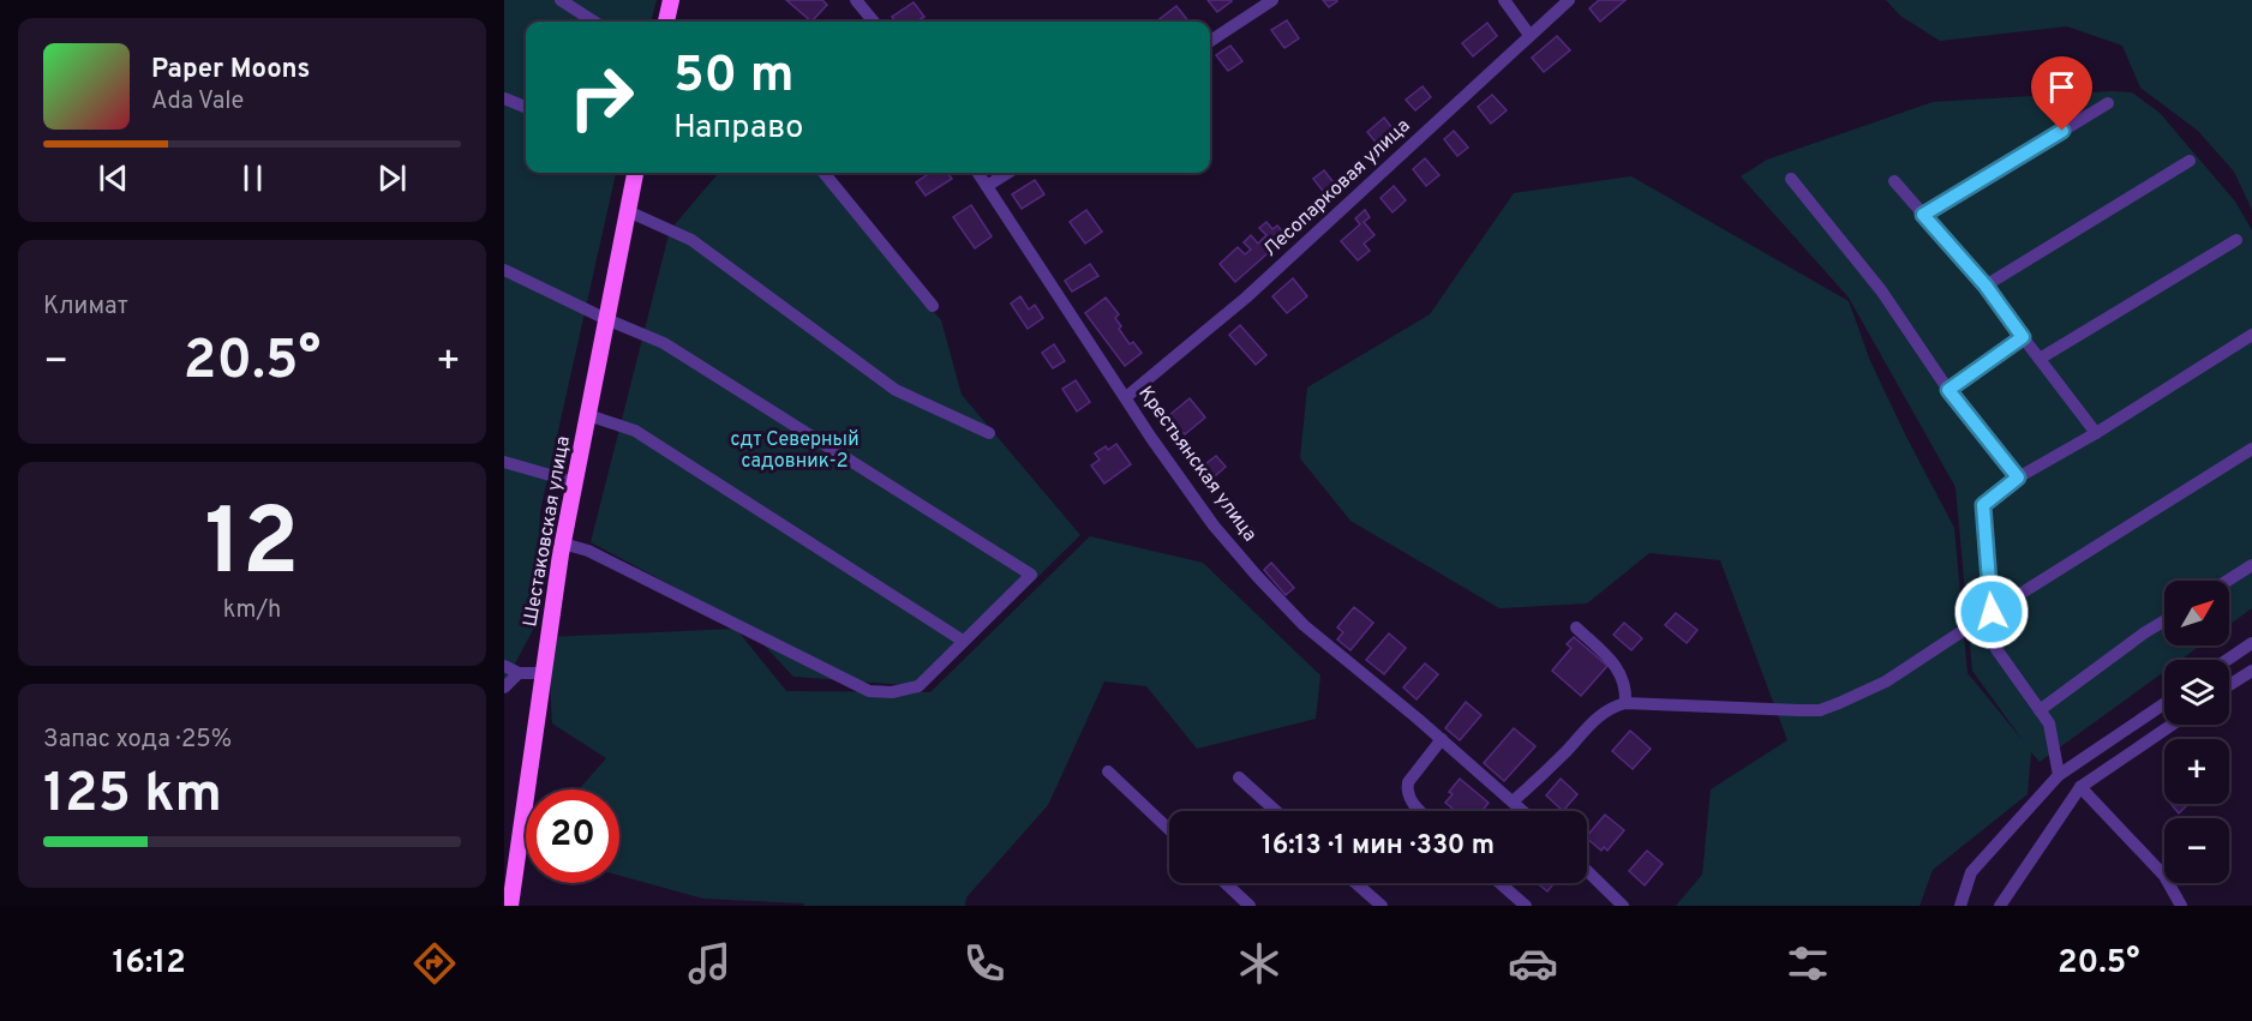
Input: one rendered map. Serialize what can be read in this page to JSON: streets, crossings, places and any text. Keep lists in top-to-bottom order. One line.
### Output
{"streets":{"main road":["Шестаковская улица"],"street":["Лесопарковая улица","Крестьянская улица"]},"crossings":[["Лесопарковая улица","Крестьянская улица"]],"parks":["сдт Северный садовник-2"],"north":"top right","page":{"turn":["50 m","Направо"],"song":["Paper Moons","Ada Vale"],"tile":["Климат",["12","km/h"],["Запас хода · 25%","125 km"]],"heat":["−","20.5°","+"],"map_buttons":["+","−"],"limit":"20","trip":"16:13 · 1 мин · 330 m","tabs":["16:12","20.5°"]}}
